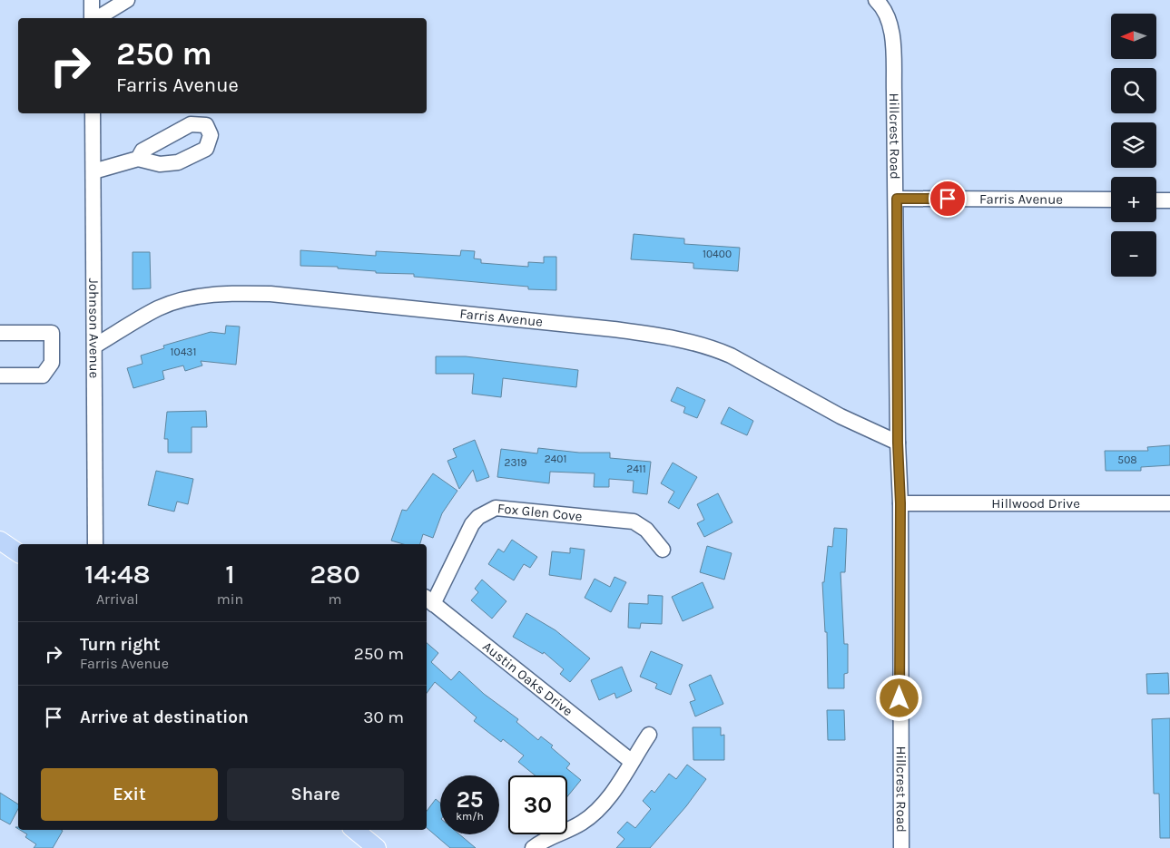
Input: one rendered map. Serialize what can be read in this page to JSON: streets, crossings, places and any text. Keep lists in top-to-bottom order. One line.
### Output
{"streets":{"street":["Hillcrest Road","Farris Avenue","Johnson Avenue","Hillwood Drive","Fox Glen Cove","Austin Oaks Drive"]},"crossings":[["Hillcrest Road","Farris Avenue"],["Hillcrest Road","Hillwood Drive"],["Farris Avenue","Johnson Avenue"],["Fox Glen Cove","Austin Oaks Drive"]],"house_numbers":["10400","10431","2401","508","2319","2411"],"north":"left","page":{"map_buttons":["+","−"],"turn":["250 m","Farris Avenue"],"eta":["14:48","Arrival","1","min","280","m"],"list":[{"name":"Turn right","note":"Farris Avenue","value":"250 m"},{"name":"Arrive at destination","value":"30 m"}],"buttons":["Exit","Share"],"speed":"25 km/h","limit":"30"}}
